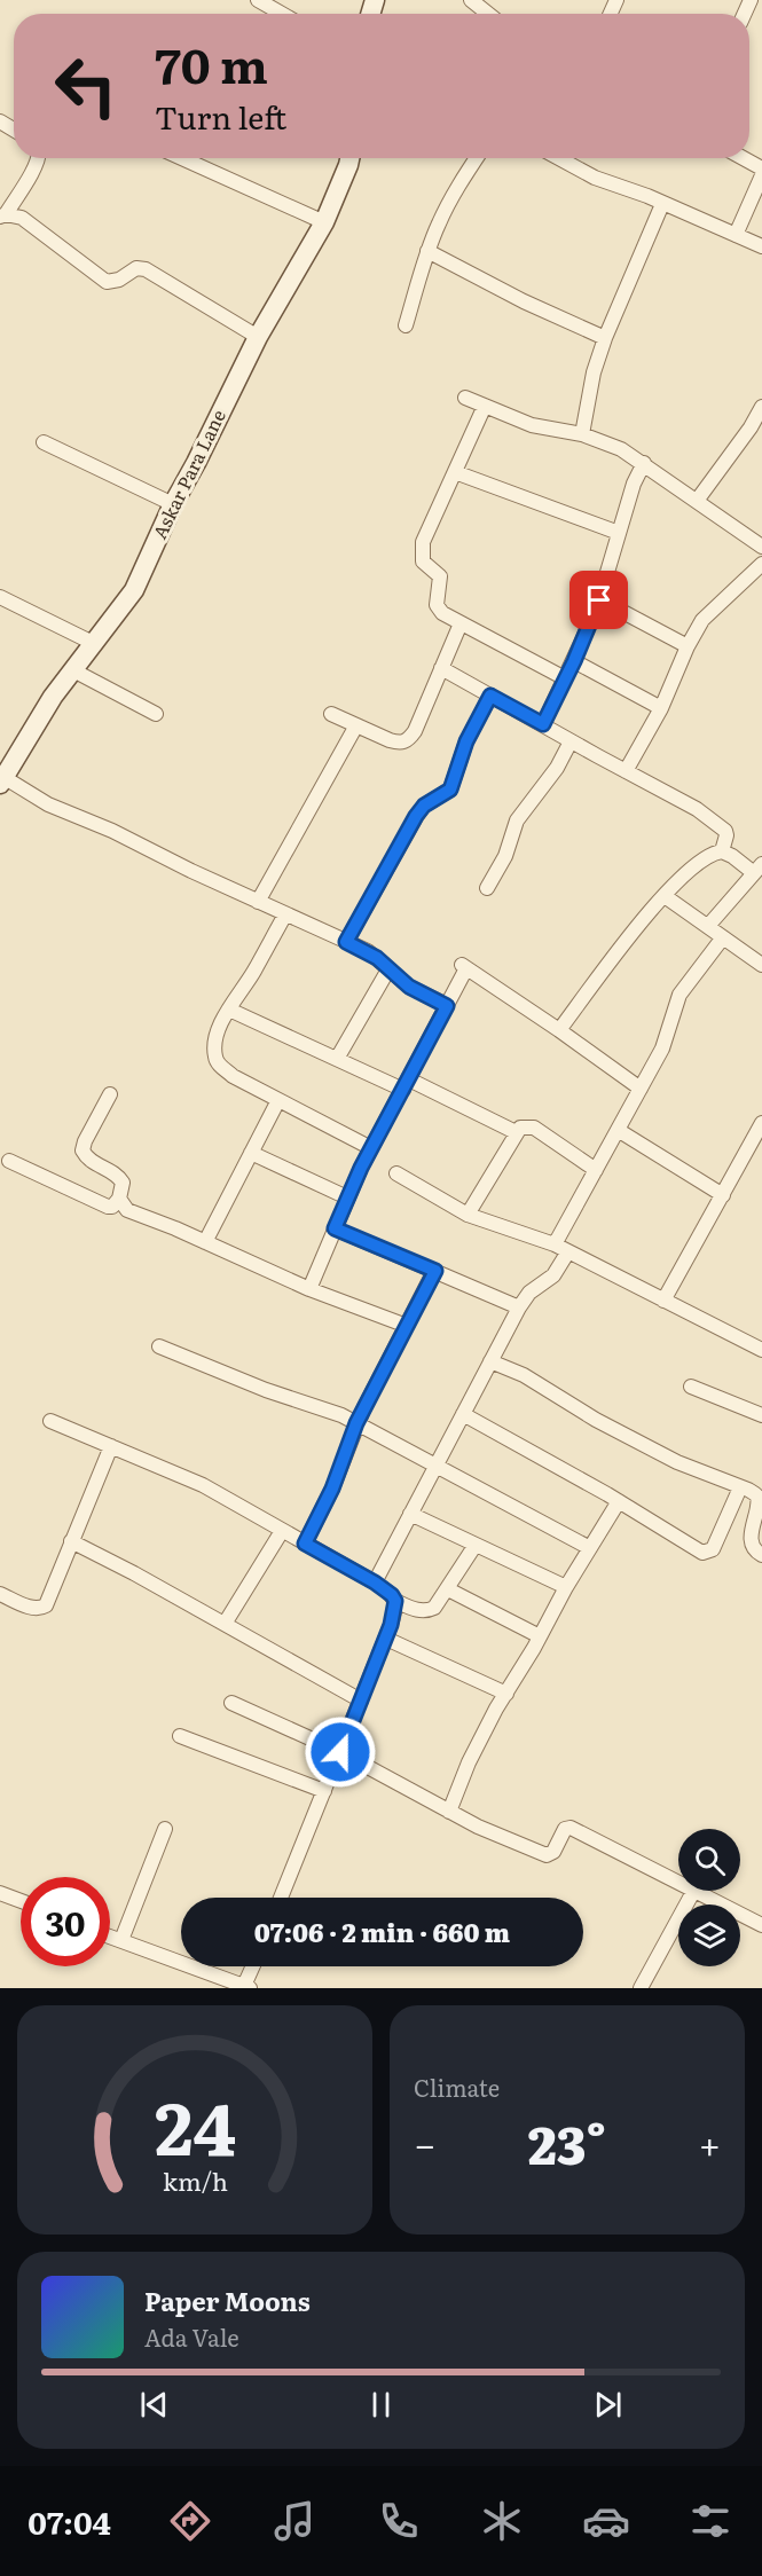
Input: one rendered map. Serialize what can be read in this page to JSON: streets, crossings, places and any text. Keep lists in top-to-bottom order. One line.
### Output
{"streets":{"street":["Askar Para Lane"]},"page":{"turn":["70 m","Turn left"],"limit":"30","trip":"07:06 · 2 min · 660 m","tile":"Climate","heat":["−","23°","+"],"song":["Paper Moons","Ada Vale"],"tabs":"07:04","gauge":["24","km/h"]}}
